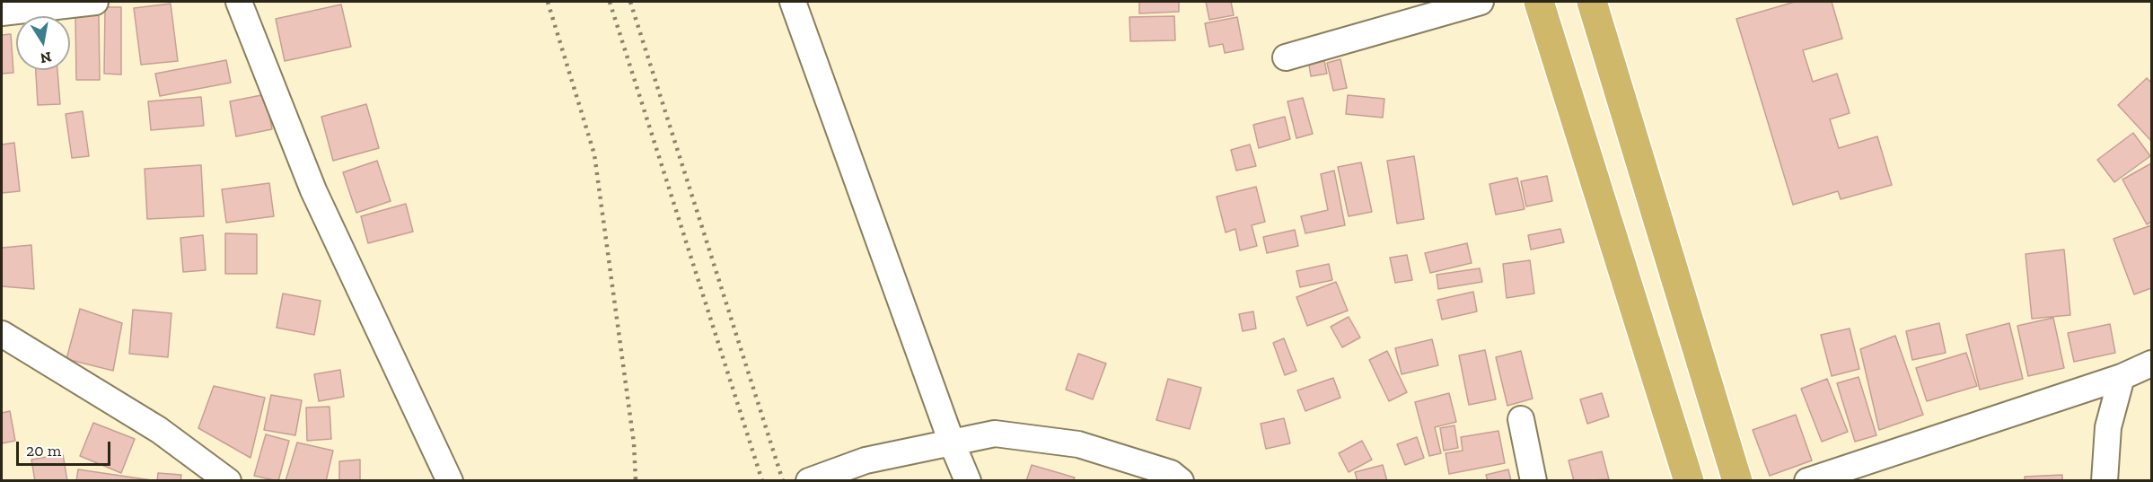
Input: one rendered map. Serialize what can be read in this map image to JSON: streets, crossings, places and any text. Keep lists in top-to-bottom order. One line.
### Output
{"scale_bar":"20 m","north":"bottom"}
